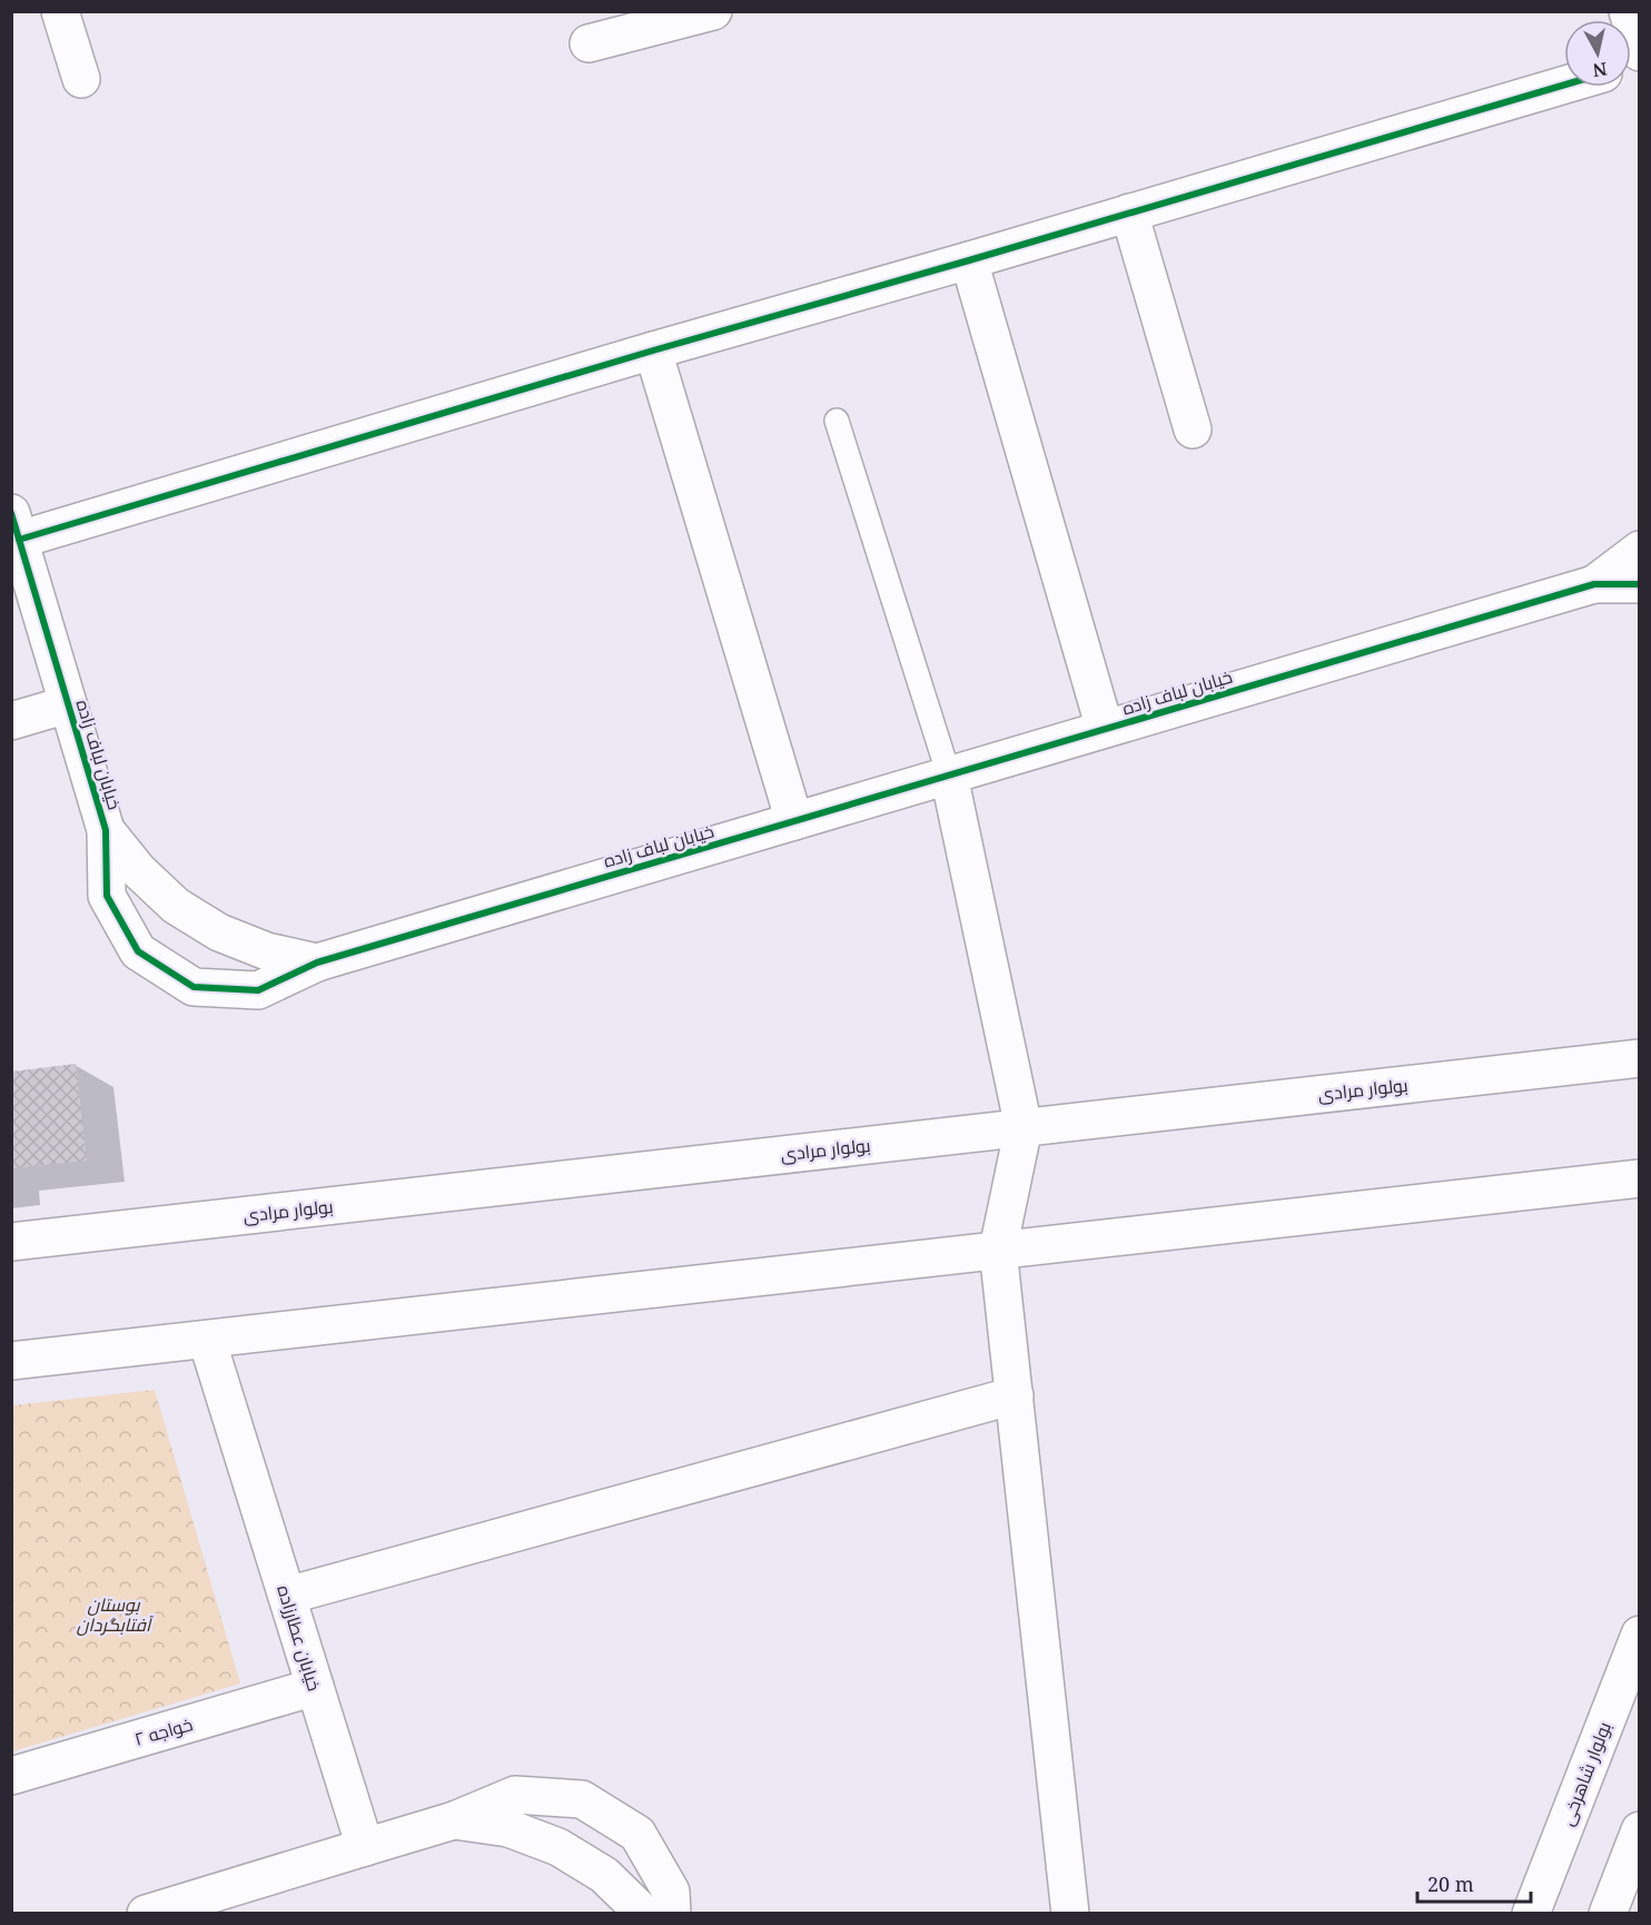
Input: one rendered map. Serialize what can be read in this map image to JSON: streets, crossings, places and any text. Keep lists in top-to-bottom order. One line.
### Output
{"streets":{"street":["خیابان لباف زاده","بولوار مرادی","خیابان عطارزاده","خواجه ۲","بولوار شاهرخی"]},"crossings":[["خیابان عطارزاده","خواجه ۲"]],"parks":["بوستان آفتابگردان"],"scale_bar":"20 m","north":"bottom"}
